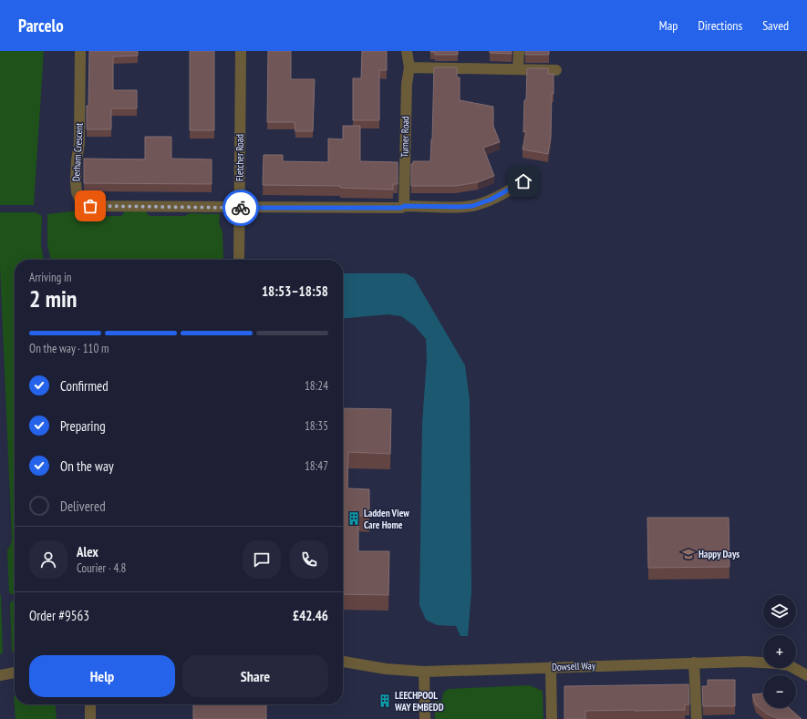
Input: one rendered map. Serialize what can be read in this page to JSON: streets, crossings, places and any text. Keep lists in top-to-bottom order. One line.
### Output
{"streets":{"street":["Turner Road","Derham Crescent","Fletcher Road","Dowsell Way"]},"crossings":[["Derham Crescent","Fletcher Road"]],"places":{"building":["Ladden View Care Home","LEECHPOOL WAY EMBEDD"],"school or university":["Happy Days"]},"page":{"header":"Parcelo","nav":["Map","Directions","Saved"],"heading":["2 min","Arriving in","18:53–18:58"],"panel":["Alex","Courier · 4.8","Order #9563","£42.46"],"bar":"On the way · 110 m","list":[["Confirmed","18:24"],["Preparing","18:35"],["On the way","18:47"],"Delivered"],"map_buttons":["+","−"],"buttons":["Help","Share"]}}
